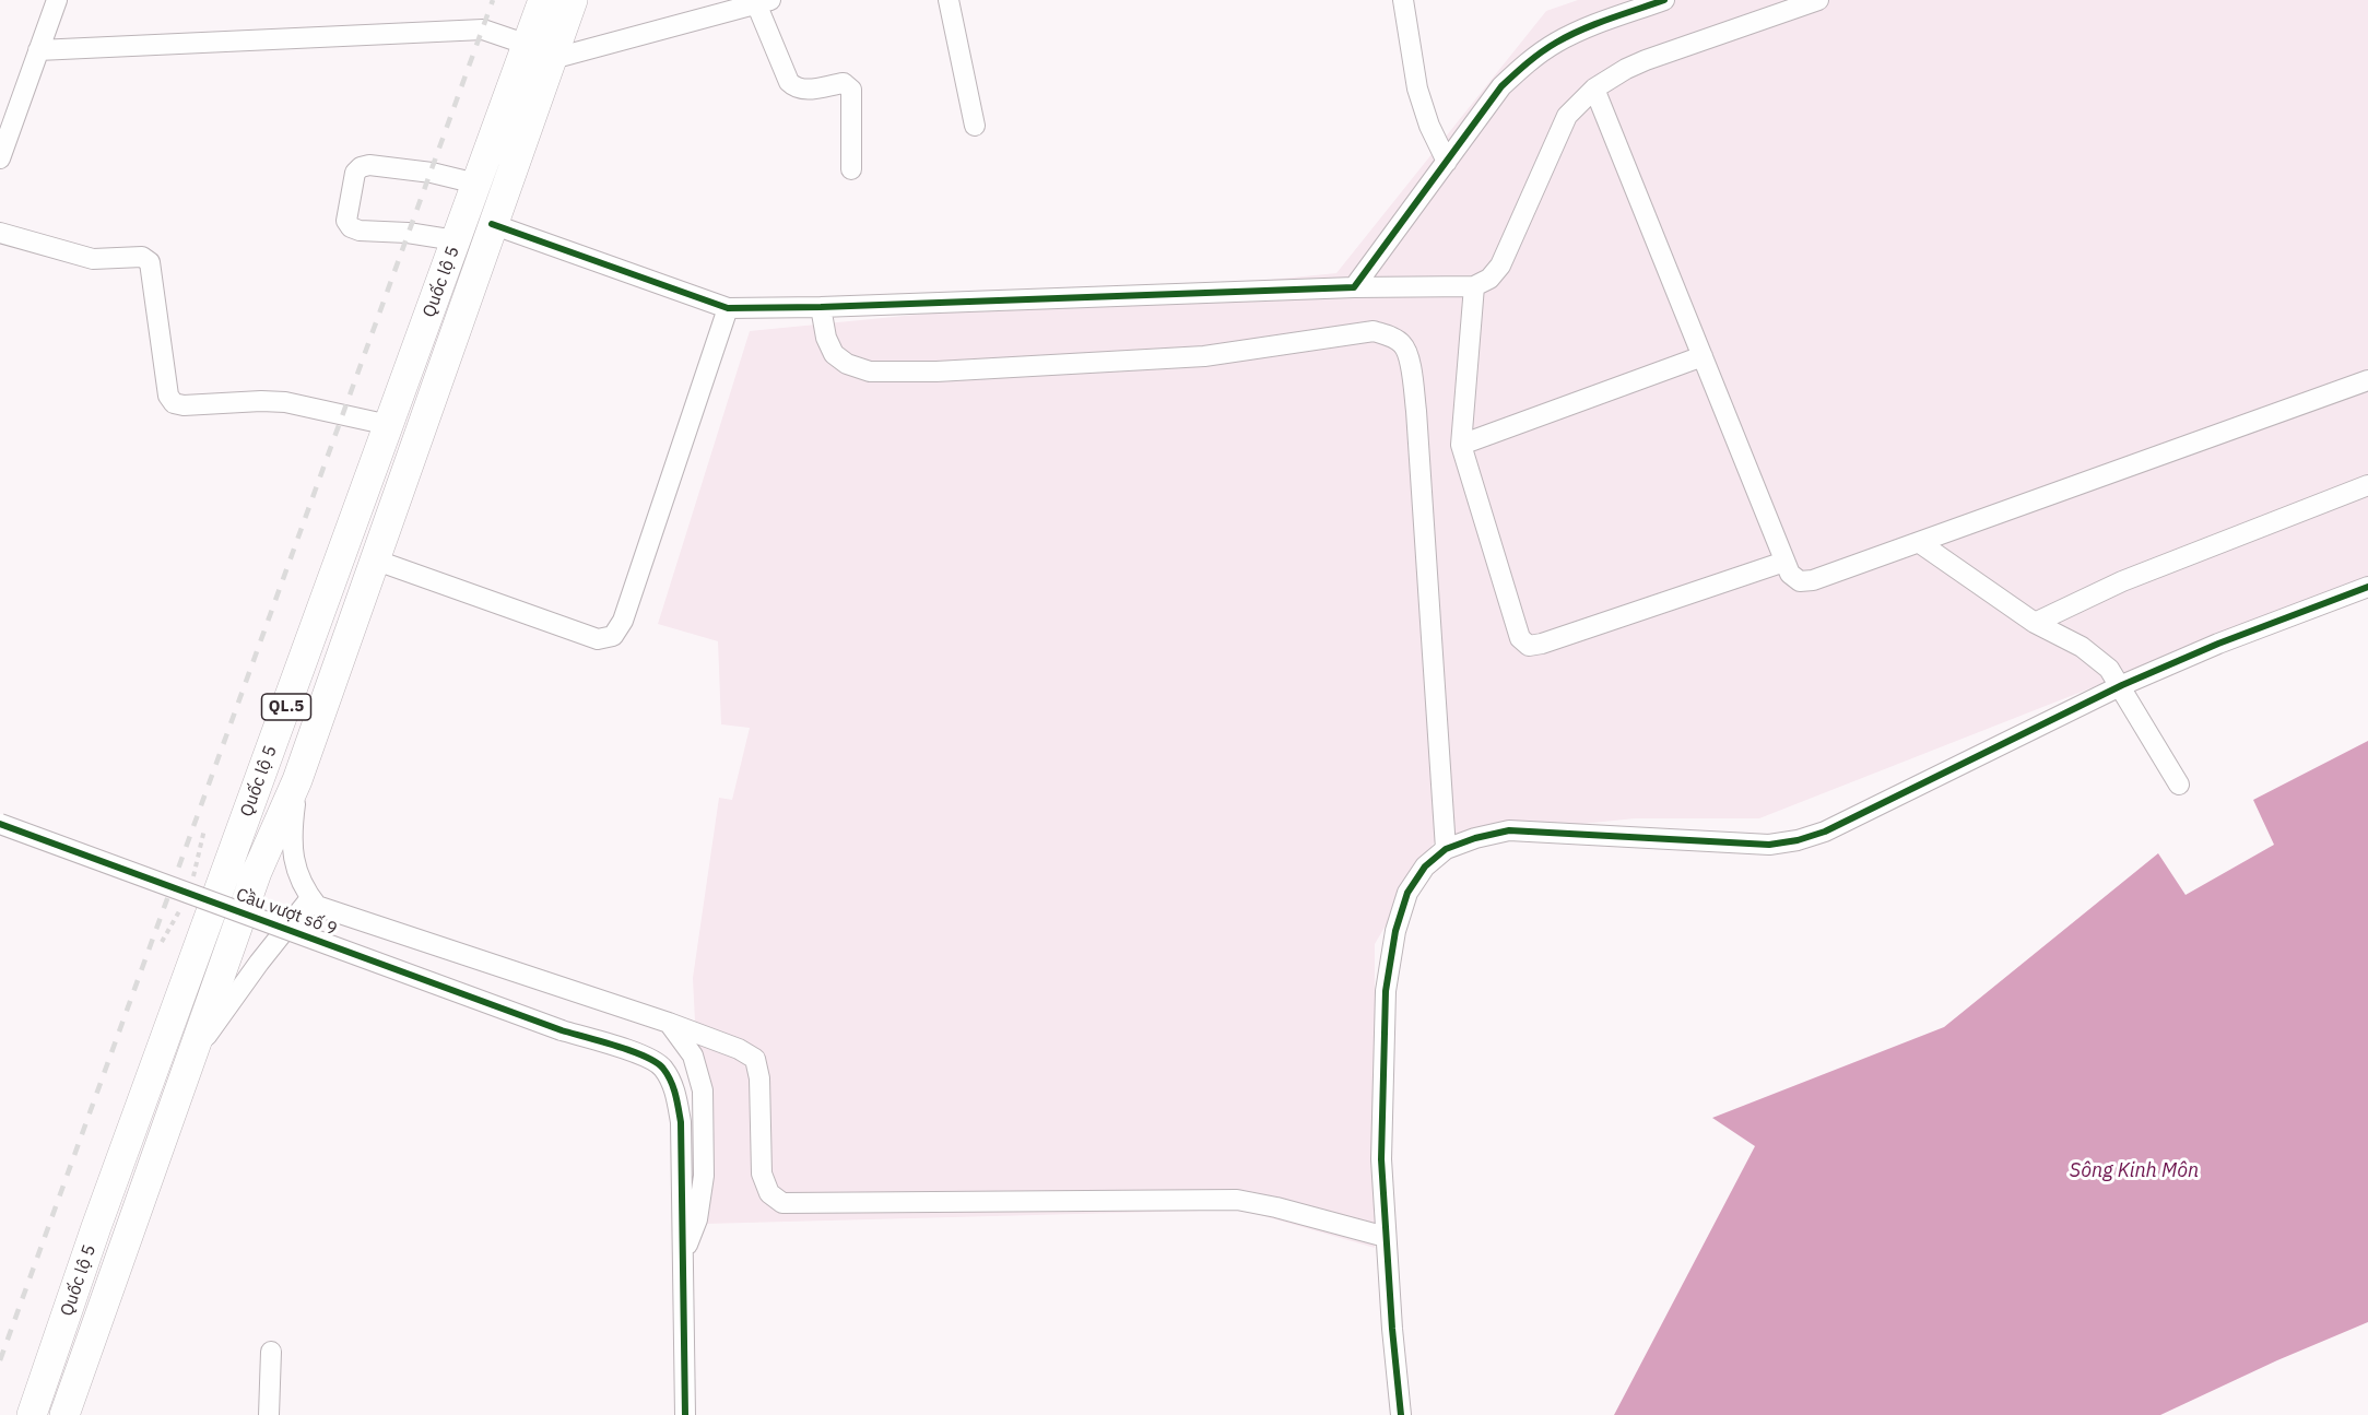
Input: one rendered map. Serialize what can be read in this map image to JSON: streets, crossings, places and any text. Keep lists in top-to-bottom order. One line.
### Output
{"streets":{"highway":["Quốc lộ 5","QL.5"],"street":["Cầu vượt số 9"]},"water":["Sông Kinh Môn"]}
